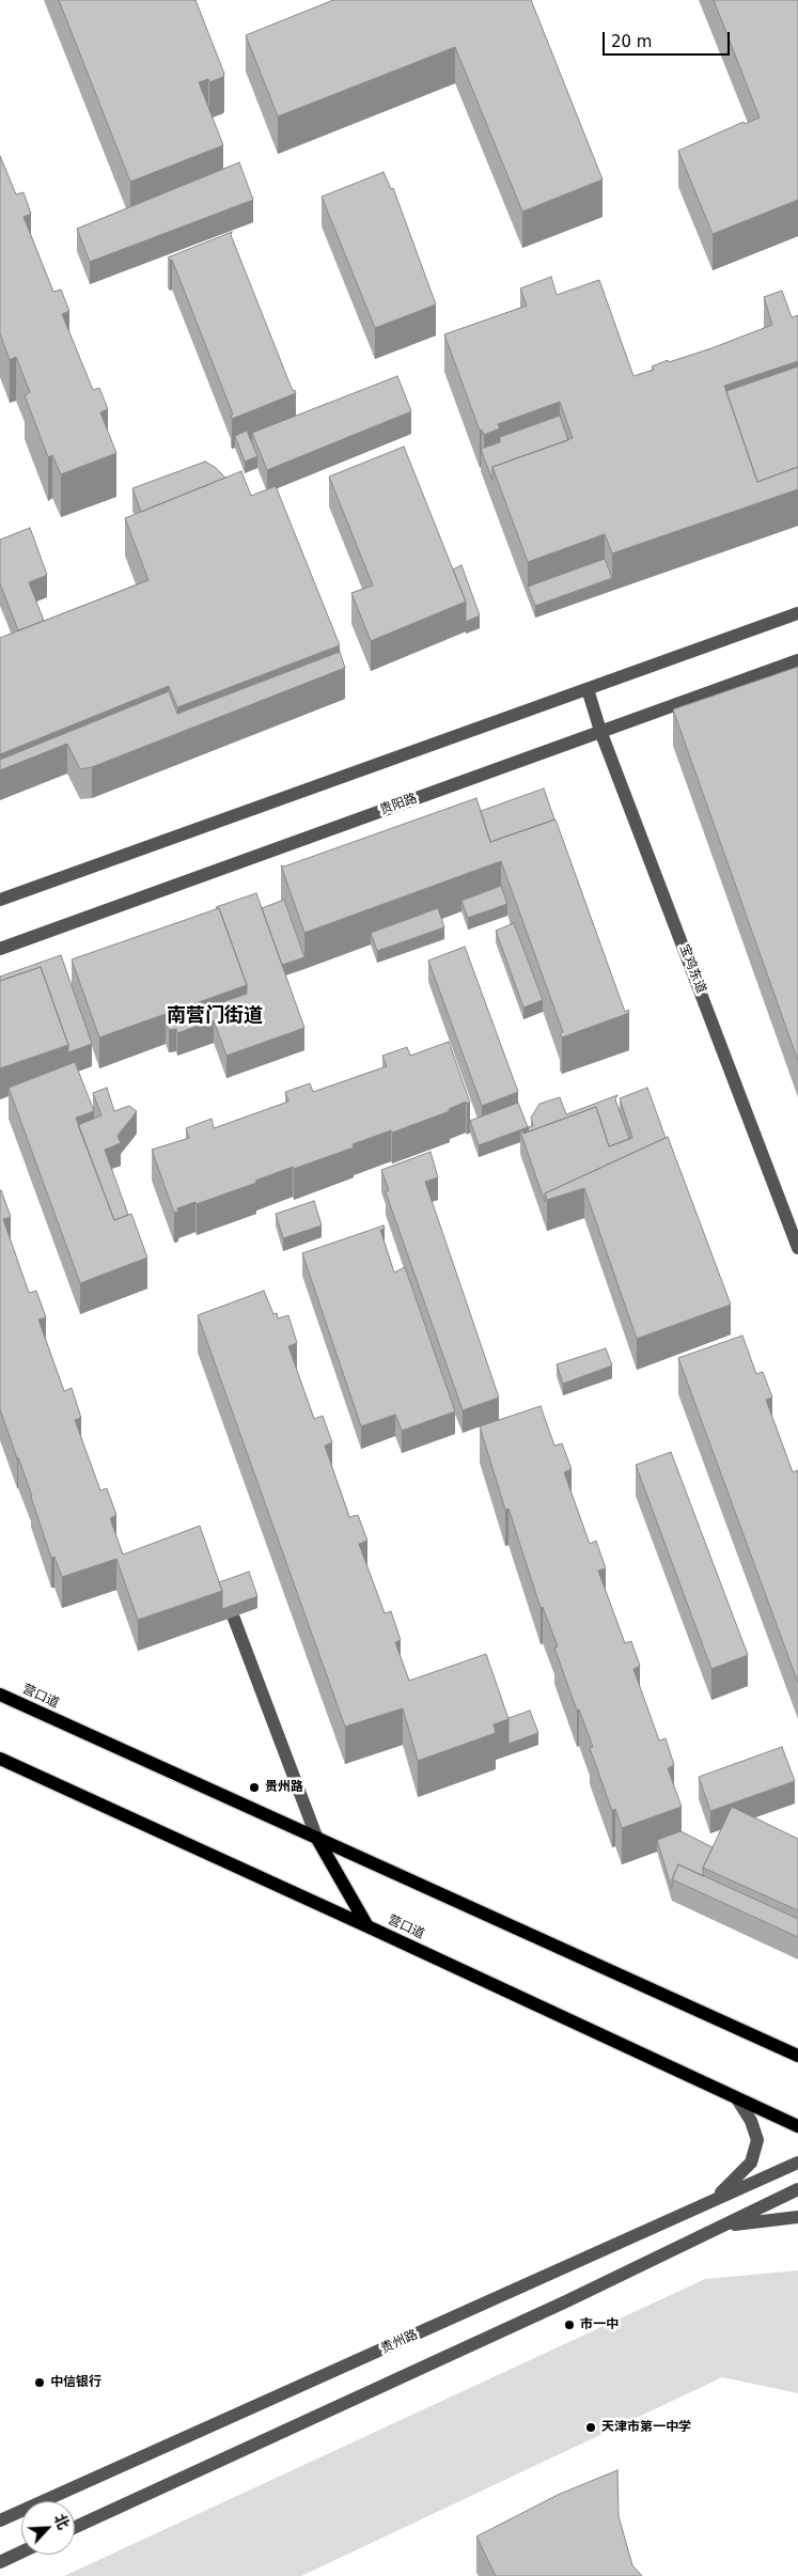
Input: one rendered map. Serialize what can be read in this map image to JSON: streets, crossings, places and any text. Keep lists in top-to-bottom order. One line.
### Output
{"streets":{"main road":["营口道"],"street":["贵阳路","宝鸡东道","贵州路"]},"crossings":[["贵阳路","宝鸡东道"]],"districts":["南营门街道"],"places":["贵州路","市一中","中信银行","天津市第一中学"],"scale_bar":"20 m","north":"top right"}
